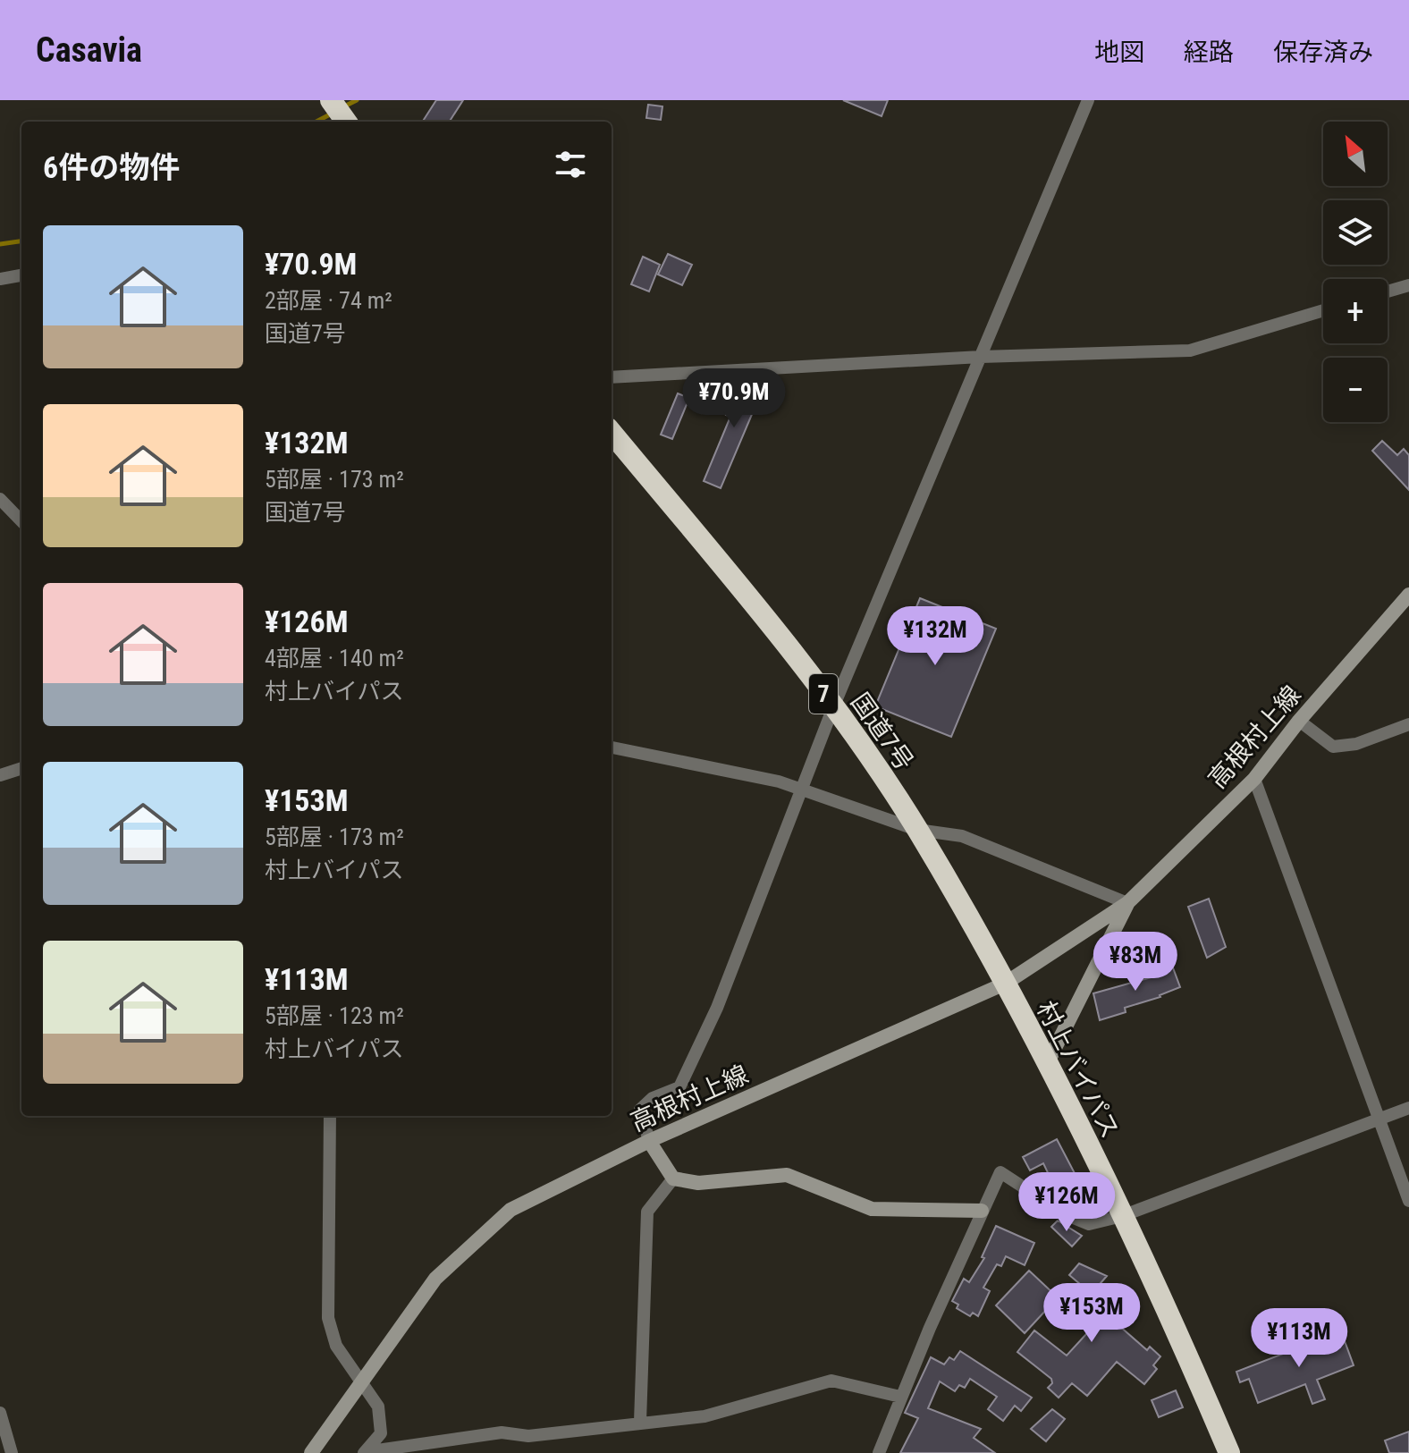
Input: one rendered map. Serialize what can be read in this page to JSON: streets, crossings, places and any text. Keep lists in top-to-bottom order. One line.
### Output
{"streets":{"highway":["7","国道7号","村上バイパス"],"main road":["高根村上線"]},"crossings":[["国道7号","高根村上線"],["国道7号","村上バイパス"],["高根村上線","村上バイパス"]],"north":"top left","page":{"header":"Casavia","nav":["地図","経路","保存済み"],"map_buttons":["+","−"],"heading":"6件の物件","list":[{"name":"¥70.9M","note":"2部屋 · 74 m² · 国道7号"},{"name":"¥132M","note":"5部屋 · 173 m² · 国道7号"},{"name":"¥126M","note":"4部屋 · 140 m² · 村上バイパス"},{"name":"¥153M","note":"5部屋 · 173 m² · 村上バイパス"},{"name":"¥113M","note":"5部屋 · 123 m² · 村上バイパス"}],"price":["¥70.9M","¥132M","¥83M","¥126M","¥153M","¥113M"]}}
